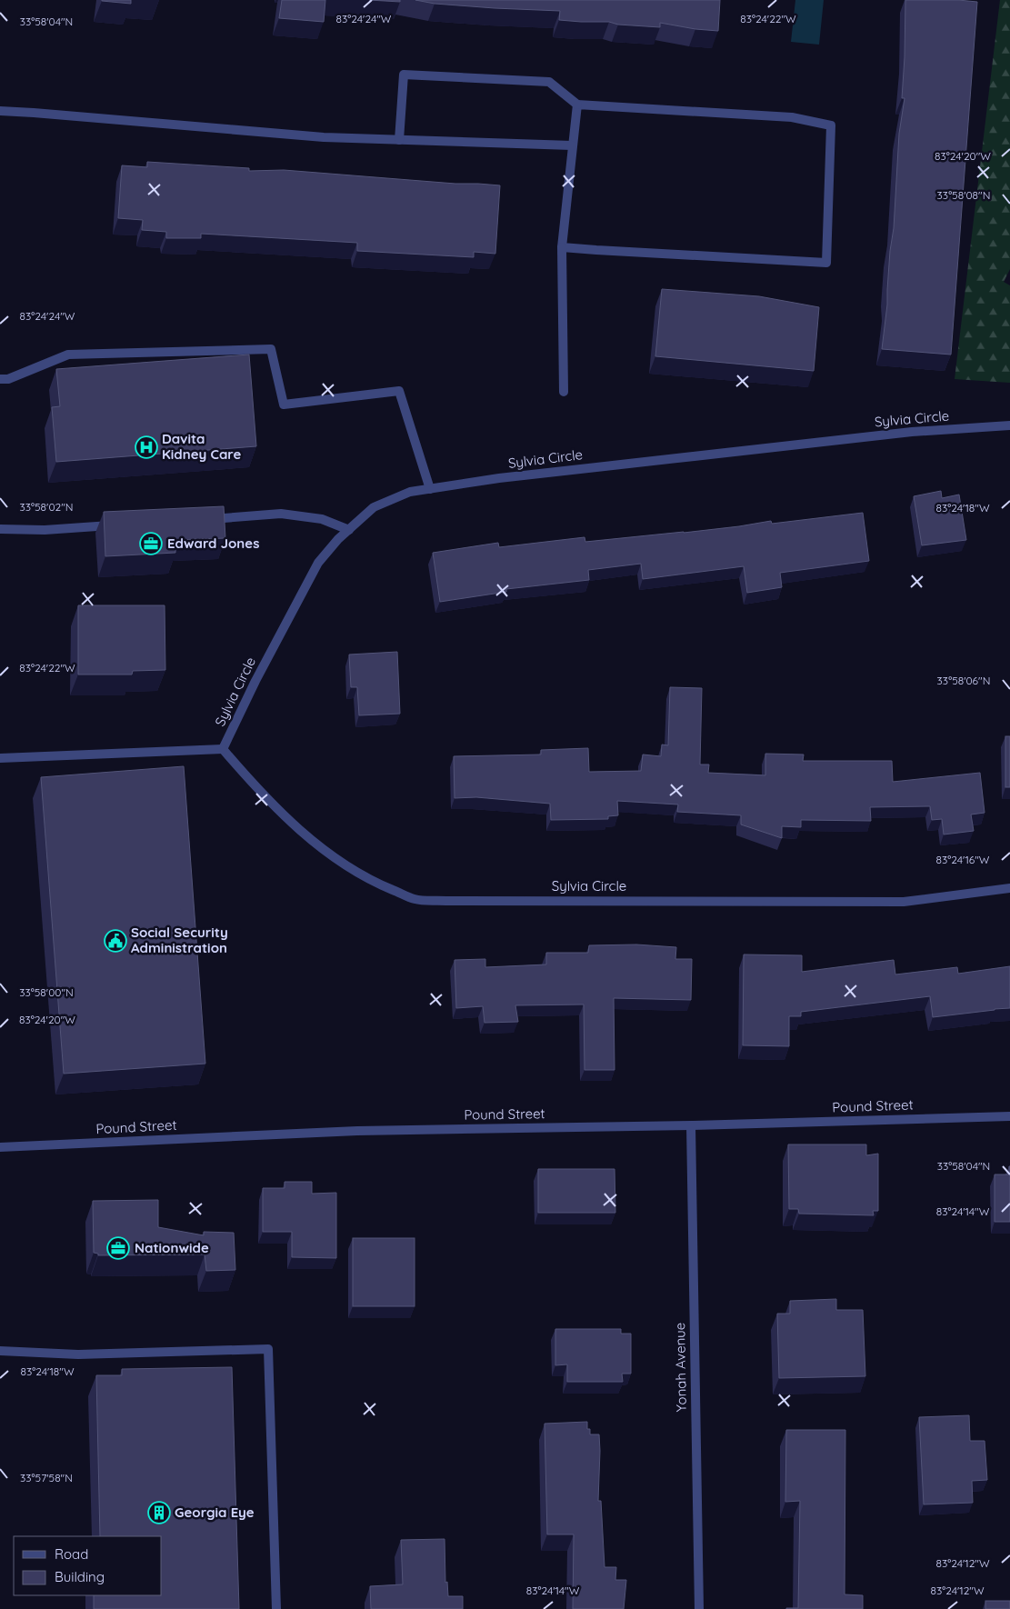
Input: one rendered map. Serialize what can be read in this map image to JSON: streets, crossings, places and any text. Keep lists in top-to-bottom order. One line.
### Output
{"streets":{"street":["Sylvia Circle","Pound Street","Yonah Avenue"]},"crossings":[["Pound Street","Yonah Avenue"]],"places":{"hospital":["Davita Kidney Care"],"office":["Edward Jones","Nationwide"],"public building":["Social Security Administration"],"building":["Georgia Eye"]},"legend":["Road","Building"],"coordinates":["83°24'24\"W","83°24'22\"W","33°58'04\"N","83°24'20\"W","33°58'08\"N","33°58'02\"N","83°24'18\"W","33°58'06\"N","83°24'16\"W","33°58'00\"N","83°24'14\"W","33°57'58\"N","83°24'12\"W"]}
